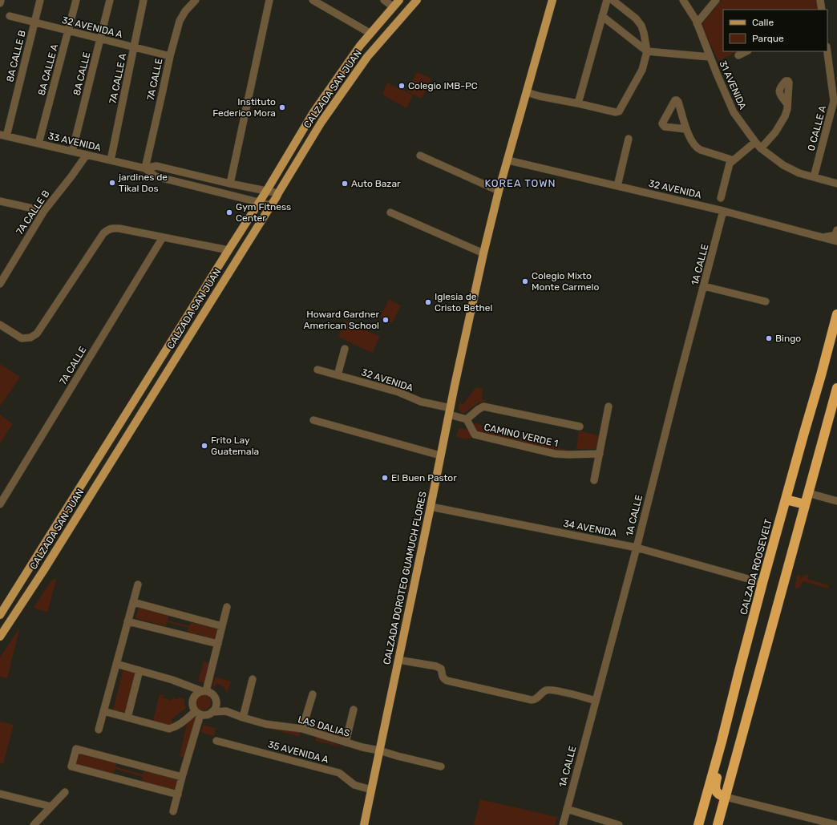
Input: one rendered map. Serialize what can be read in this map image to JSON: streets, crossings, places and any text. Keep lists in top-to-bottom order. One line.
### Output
{"streets":{"highway":["CALZADA ROOSEVELT"],"main road":["CALZADA SAN JUAN","CALZADA DOROTEO GUAMUCH FLORES"],"street":["32 AVENIDA A","8A CALLE B","8A CALLE A","8A CALLE","7A CALLE A","7A CALLE","31 AVENIDA","0 CALLE A","33 AVENIDA","32 AVENIDA","7A CALLE B","1A CALLE","CAMINO VERDE 1","34 AVENIDA","LAS DALIAS","35 AVENIDA A"]},"crossings":[["32 AVENIDA A","8A CALLE B"],["32 AVENIDA A","8A CALLE A"],["32 AVENIDA A","8A CALLE"],["32 AVENIDA A","7A CALLE A"],["32 AVENIDA A","7A CALLE"],["8A CALLE B","33 AVENIDA"],["8A CALLE A","33 AVENIDA"],["8A CALLE","33 AVENIDA"],["7A CALLE A","33 AVENIDA"],["7A CALLE","33 AVENIDA"],["31 AVENIDA","0 CALLE A"],["CALZADA SAN JUAN","33 AVENIDA"],["33 AVENIDA","7A CALLE B"],["32 AVENIDA","1A CALLE"],["32 AVENIDA","CAMINO VERDE 1"],["32 AVENIDA","CALZADA DOROTEO GUAMUCH FLORES"],["1A CALLE","34 AVENIDA"],["34 AVENIDA","CALZADA ROOSEVELT"],["34 AVENIDA","CALZADA DOROTEO GUAMUCH FLORES"],["CALZADA DOROTEO GUAMUCH FLORES","LAS DALIAS"],["CALZADA DOROTEO GUAMUCH FLORES","35 AVENIDA A"]],"districts":["KOREA TOWN"],"places":["Colegio IMB-PC","Instituto Federico Mora","jardines de Tikal Dos","Auto Bazar","Gym Fitness Center","Colegio Mixto Monte Carmelo","Iglesia de Cristo Bethel","Howard Gardner American School","Bingo","Frito Lay Guatemala","El Buen Pastor"],"legend":["Calle","Parque"]}
